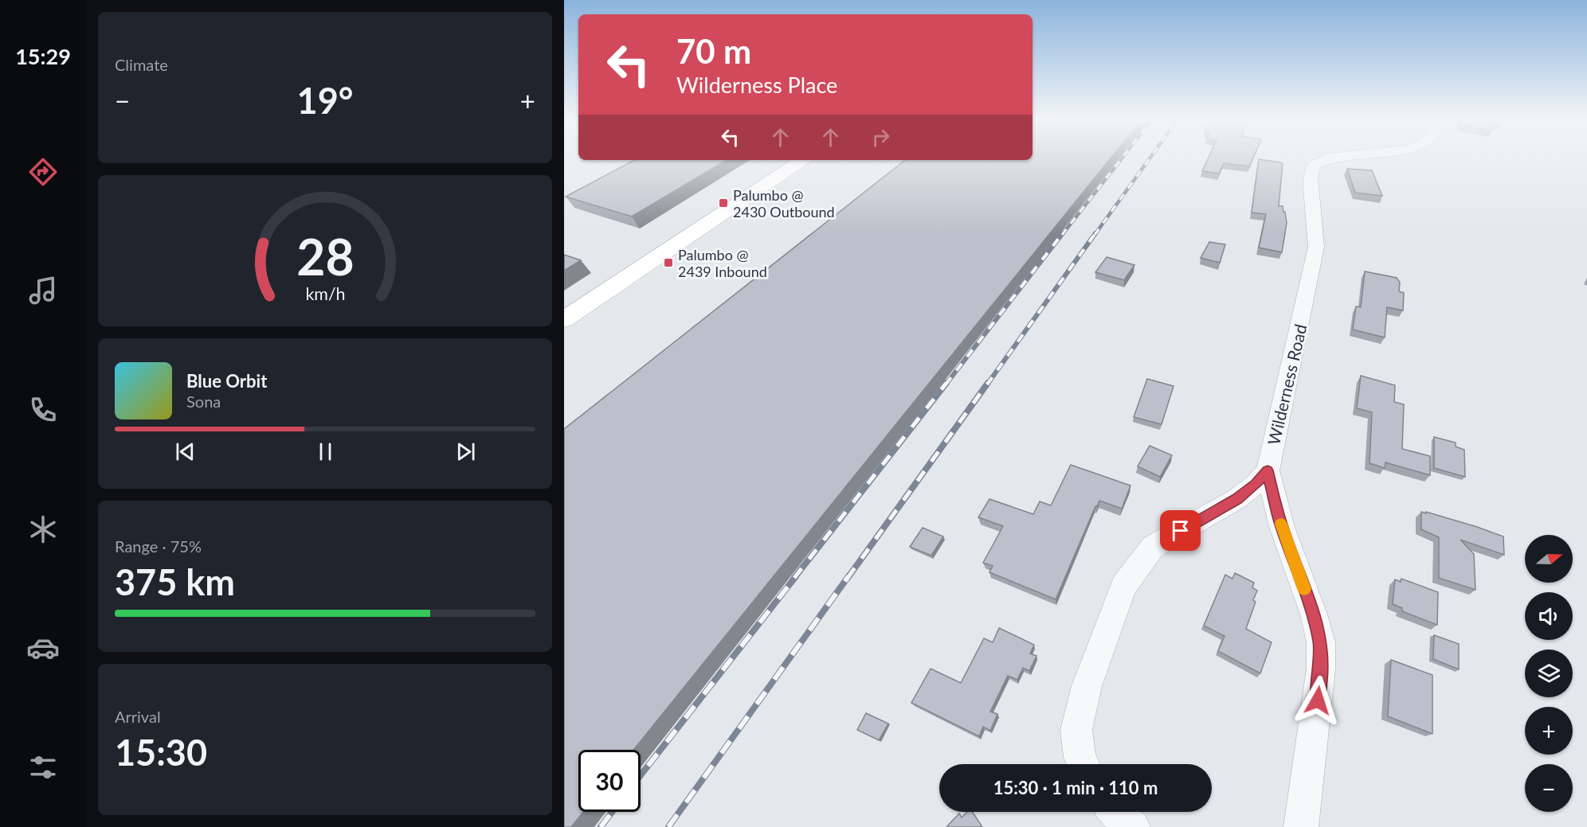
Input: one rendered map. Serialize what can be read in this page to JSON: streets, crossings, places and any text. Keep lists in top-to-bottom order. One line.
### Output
{"streets":{"street":["Wilderness Road"]},"places":{"transit":["Palumbo @ 2430 Outbound","Palumbo @ 2439 Inbound"]},"north":"right","page":{"tabs":"15:29","tile":["Climate",["Range · 75%","375 km"],["Arrival","15:30"]],"turn":["70 m","Wilderness Place"],"heat":["−","19°","+"],"song":["Blue Orbit","Sona"],"map_buttons":["+","−"],"limit":"30","trip":"15:30 · 1 min · 110 m","gauge":["28","km/h"]}}
